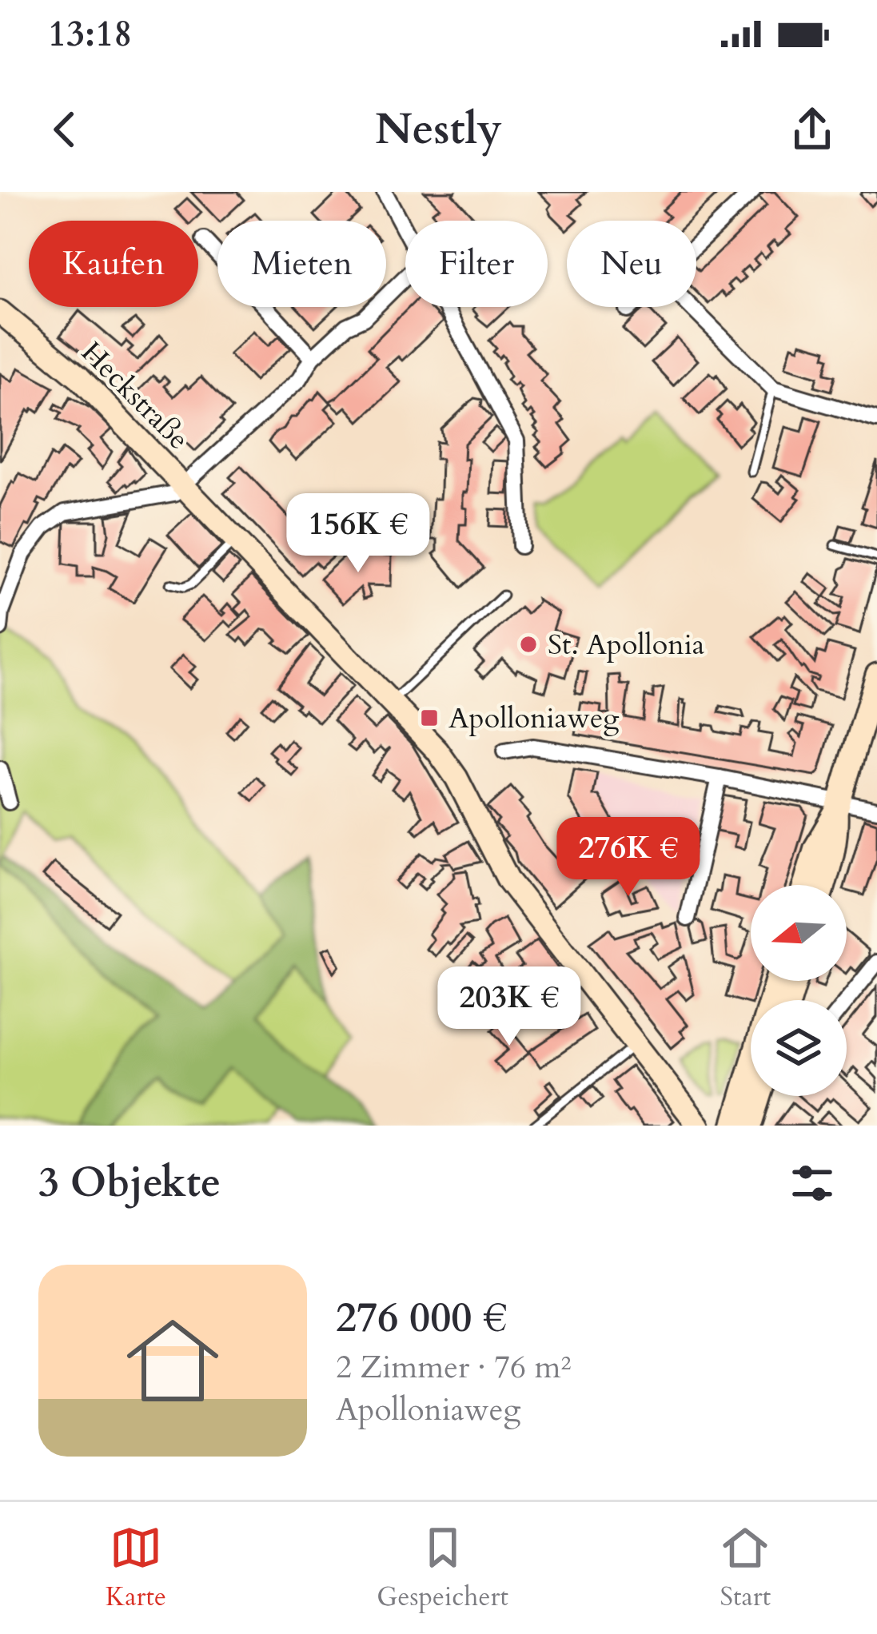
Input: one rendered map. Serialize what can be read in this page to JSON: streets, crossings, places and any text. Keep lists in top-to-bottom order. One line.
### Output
{"streets":{"main road":["Heckstraße"]},"places":{"other":["St. Apollonia"],"transit":["Apolloniaweg"]},"north":"left","page":{"status":"13:18","header":"Nestly","chip":["Kaufen","Mieten","Filter","Neu"],"price":["156K €","276K €","203K €"],"heading":"3 Objekte","list":[{"name":"276 000 €","note":"2 Zimmer · 76 m² · Apolloniaweg"}],"tabs":["Karte","Gespeichert","Start"]}}
